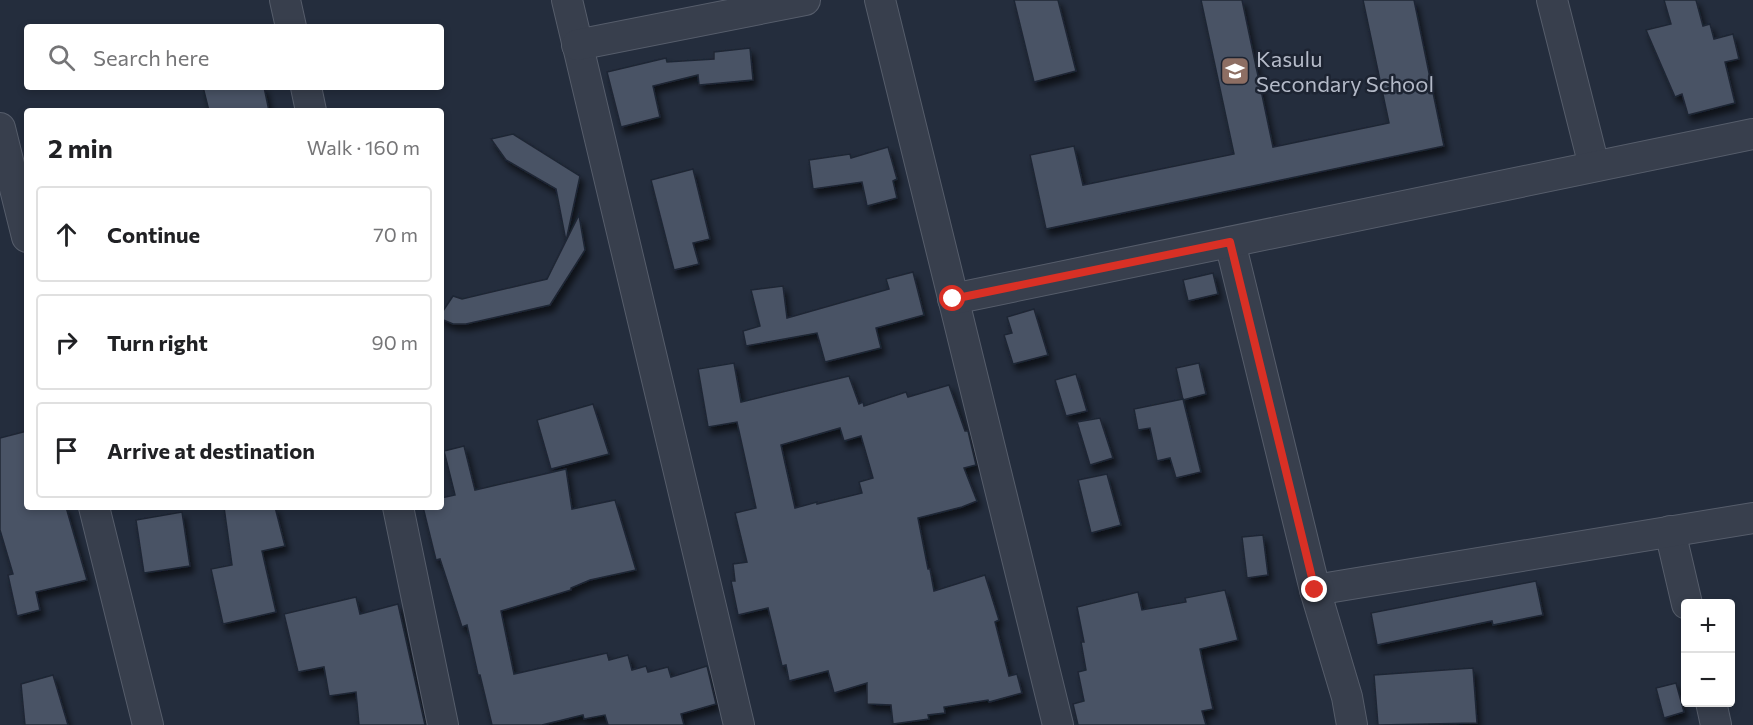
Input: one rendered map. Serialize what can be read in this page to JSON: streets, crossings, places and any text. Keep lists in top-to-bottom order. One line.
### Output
{"places":{"school or university":["Kasulu Secondary School"]},"page":{"search":"Search here","heading":["2 min","Walk · 160 m"],"list":[["Continue","70 m"],["Turn right","90 m"],"Arrive at destination"],"map_buttons":["+","−"]}}
